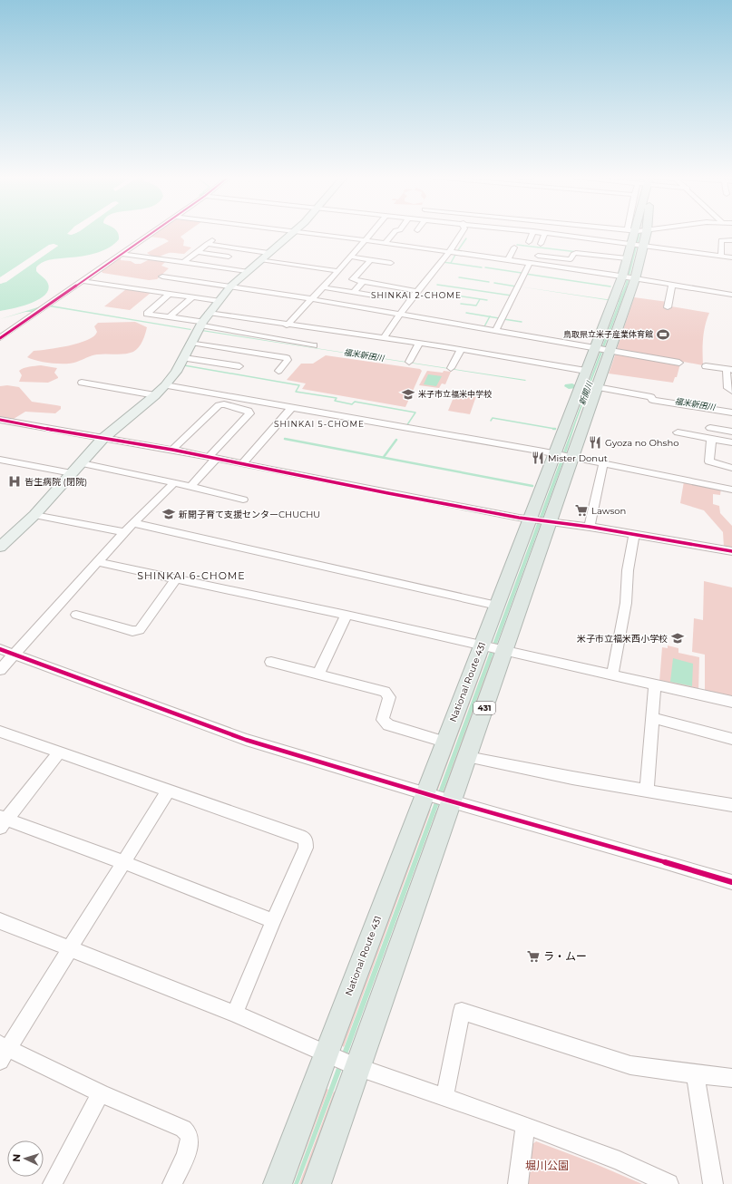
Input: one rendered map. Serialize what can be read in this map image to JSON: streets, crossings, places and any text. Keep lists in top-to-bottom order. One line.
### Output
{"streets":{"highway":["National Route 431","431"]},"districts":["SHINKAI 2-CHOME","SHINKAI 5-CHOME","SHINKAI 6-CHOME"],"water":["福米新田川","新開川"],"parks":["堀川公園"],"places":{"sports":["鳥取県立米子産業体育館"],"school or university":["米子市立福米中学校","新開子育て支援センターCHUCHU","米子市立福米西小学校"],"restaurant":["Gyoza no Ohsho","Mister Donut"],"hospital":["皆生病院 (閉院)"],"supermarket":["Lawson","ラ・ムー"]},"north":"left"}
